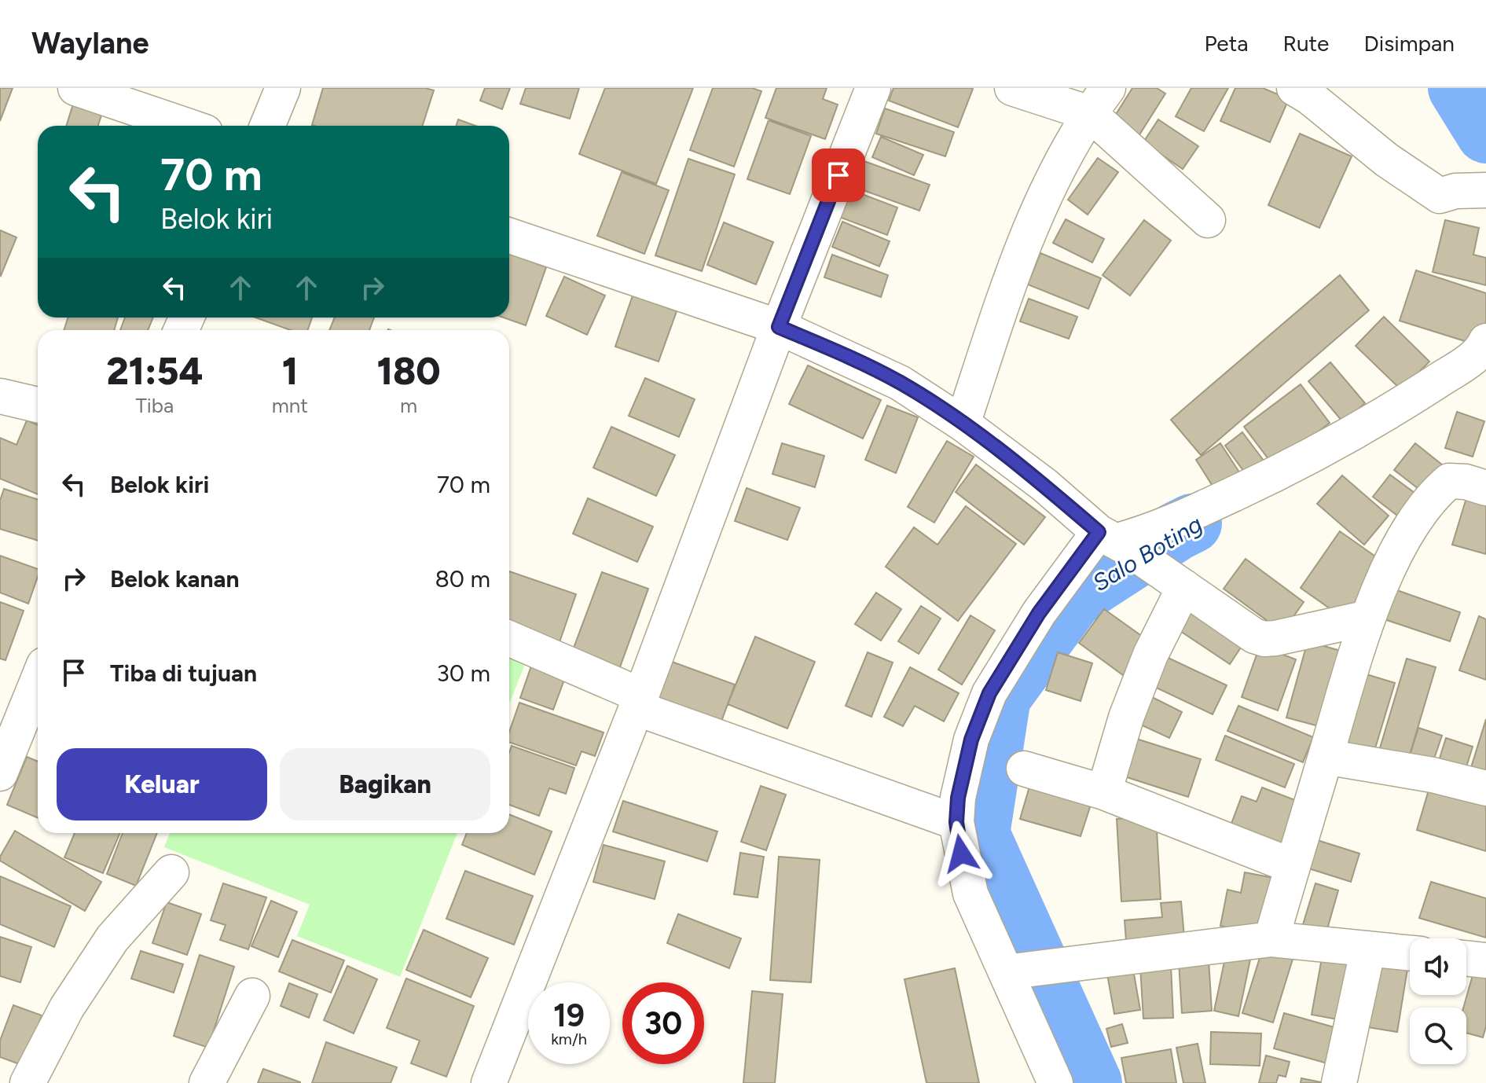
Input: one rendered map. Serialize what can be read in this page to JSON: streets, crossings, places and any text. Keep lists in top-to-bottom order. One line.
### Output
{"water":["Salo Boting"],"page":{"header":"Waylane","nav":["Peta","Rute","Disimpan"],"turn":["70 m","Belok kiri"],"eta":["21:54","Tiba","1","mnt","180","m"],"list":[{"name":"Belok kiri","value":"70 m"},{"name":"Belok kanan","value":"80 m"},{"name":"Tiba di tujuan","value":"30 m"}],"buttons":["Keluar","Bagikan"],"speed":"19 km/h","limit":"30"}}
